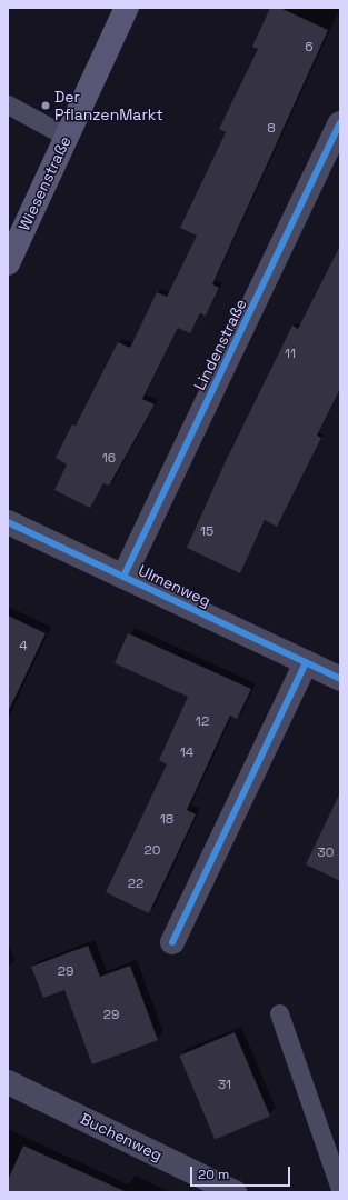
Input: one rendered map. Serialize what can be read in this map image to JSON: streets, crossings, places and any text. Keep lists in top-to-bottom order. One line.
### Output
{"streets":{"main road":["Wiesenstraße"],"street":["Lindenstraße","Ulmenweg","Buchenweg"]},"crossings":[["Lindenstraße","Ulmenweg"]],"places":["Der PflanzenMarkt"],"house_numbers":["6","8","11","16","15","4","12","14","18","20","30","22","29","29","31"],"scale_bar":"20 m"}
